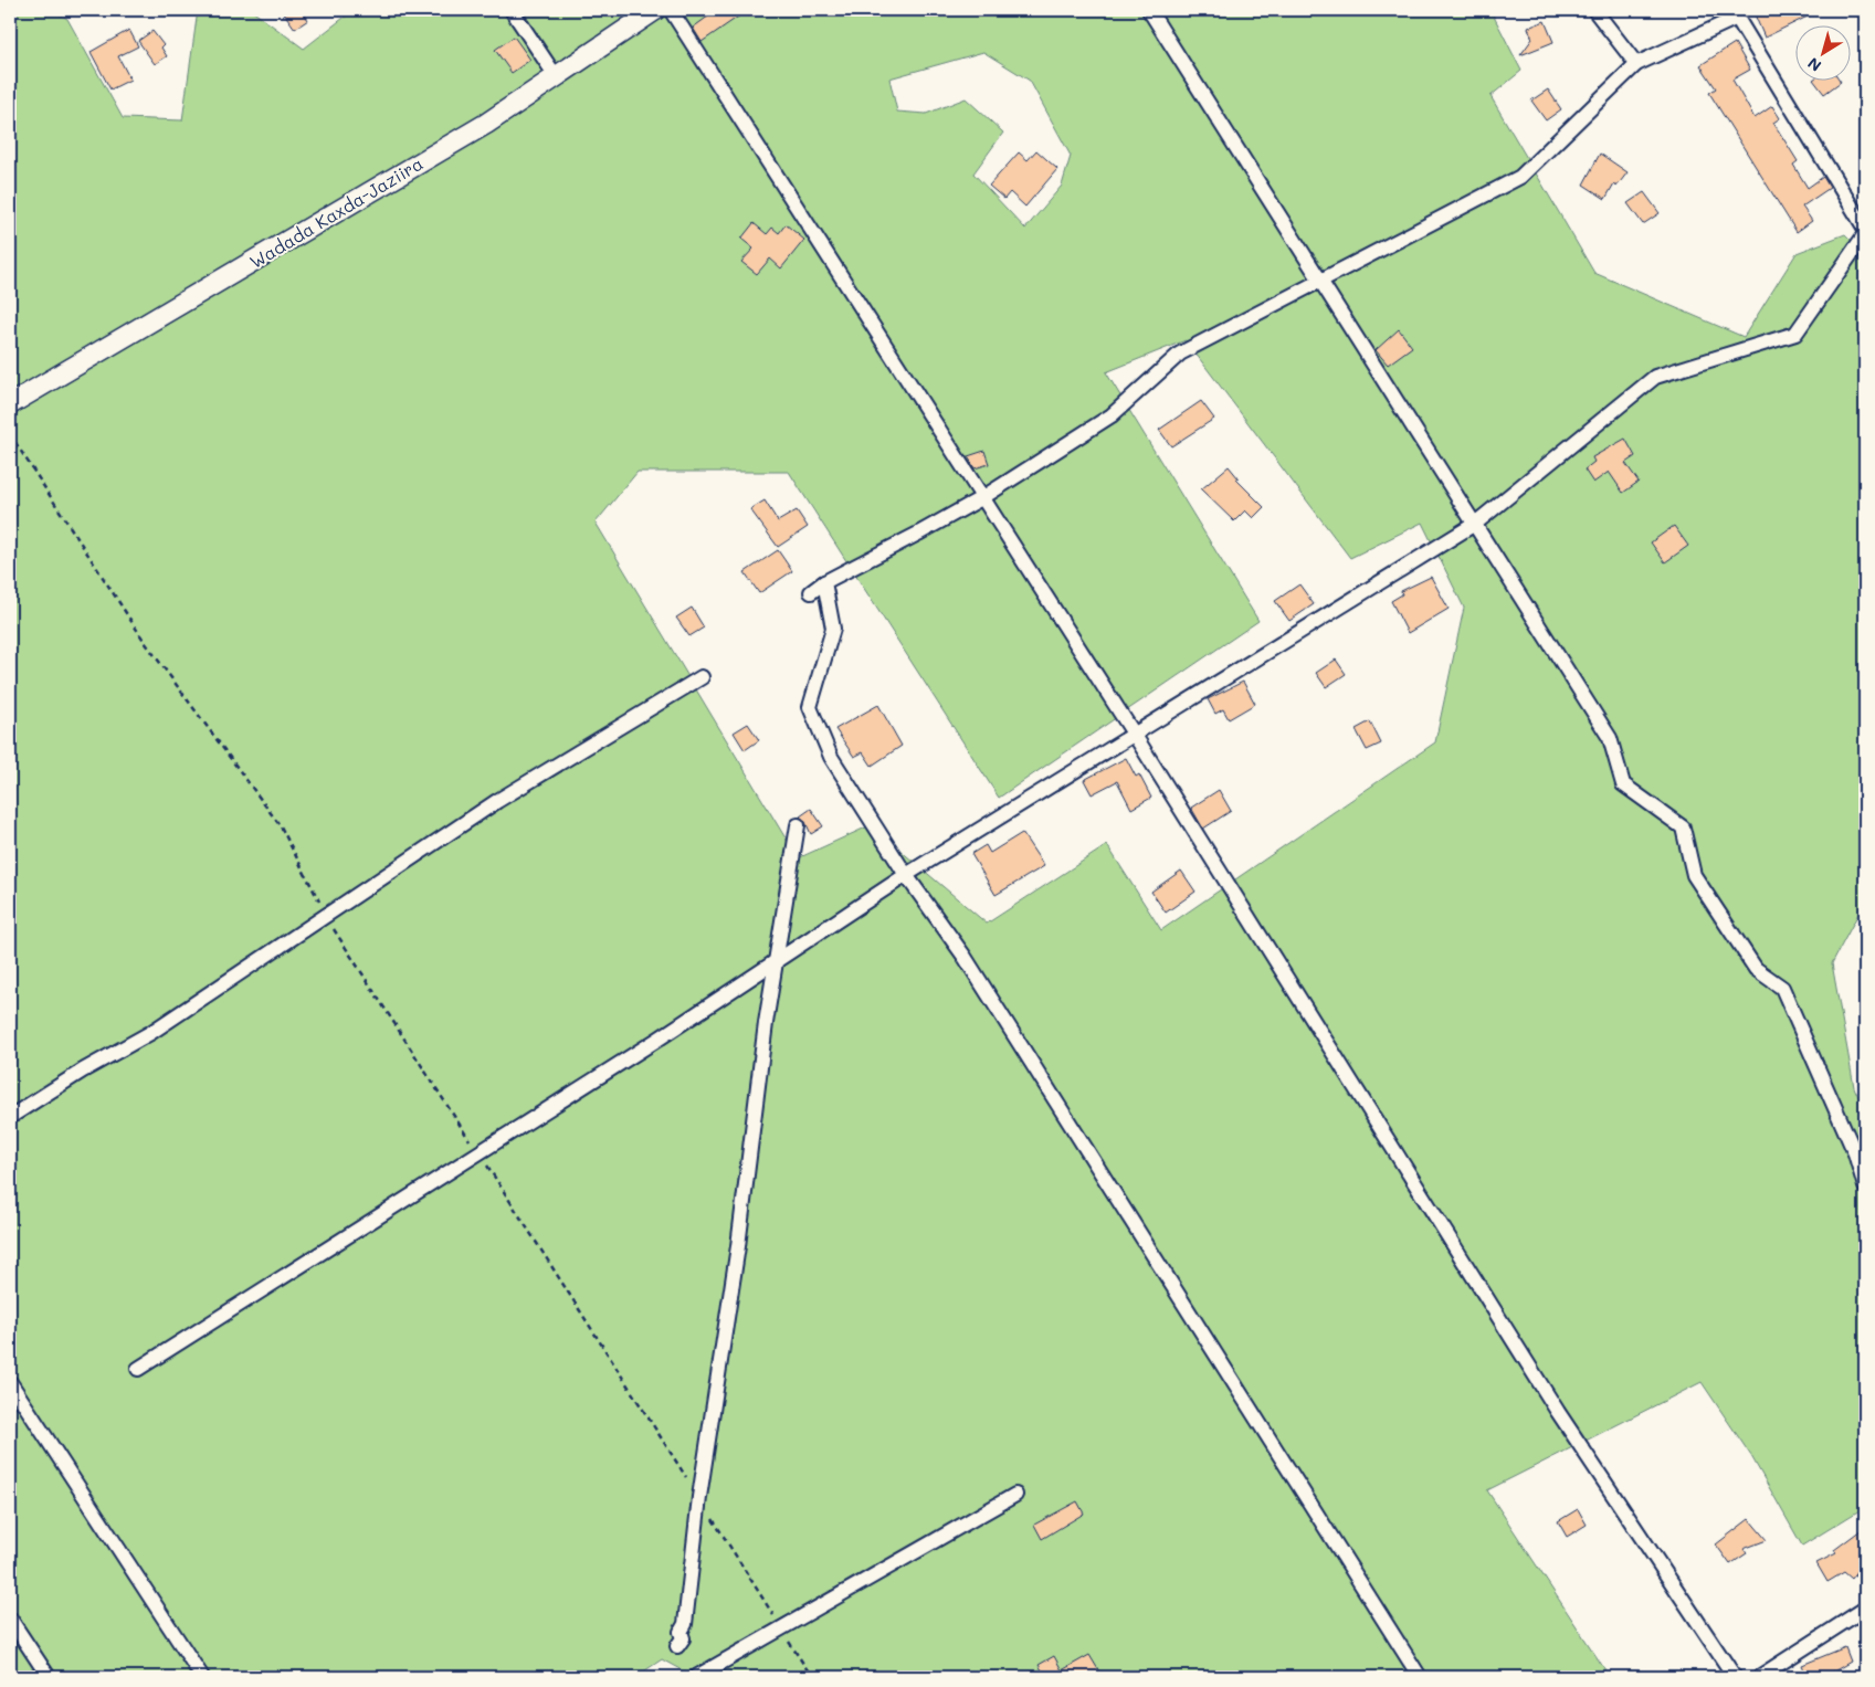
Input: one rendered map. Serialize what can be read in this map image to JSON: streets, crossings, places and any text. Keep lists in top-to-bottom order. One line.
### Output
{"streets":{"street":["Wadada Kaxda-Jaziira"]},"north":"bottom left"}
